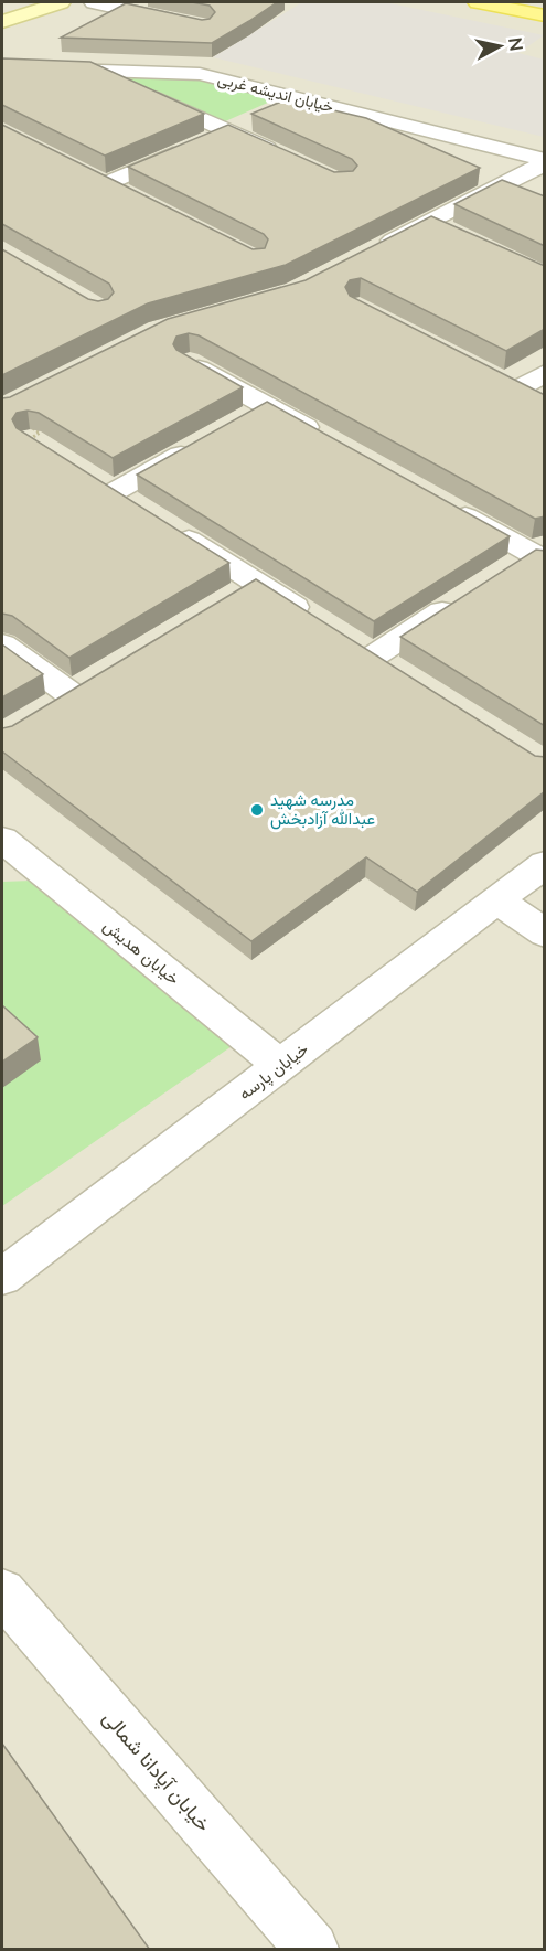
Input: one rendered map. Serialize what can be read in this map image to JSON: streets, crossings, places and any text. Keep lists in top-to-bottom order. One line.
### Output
{"streets":{"street":["خیابان اندیشه غربی","خیابان هدیش","خیابان پارسه","خیابان آپادانا شمالی"]},"crossings":[["خیابان هدیش","خیابان پارسه"]],"places":["مدرسه شهید عبدالله آزادبخش"],"north":"right"}
